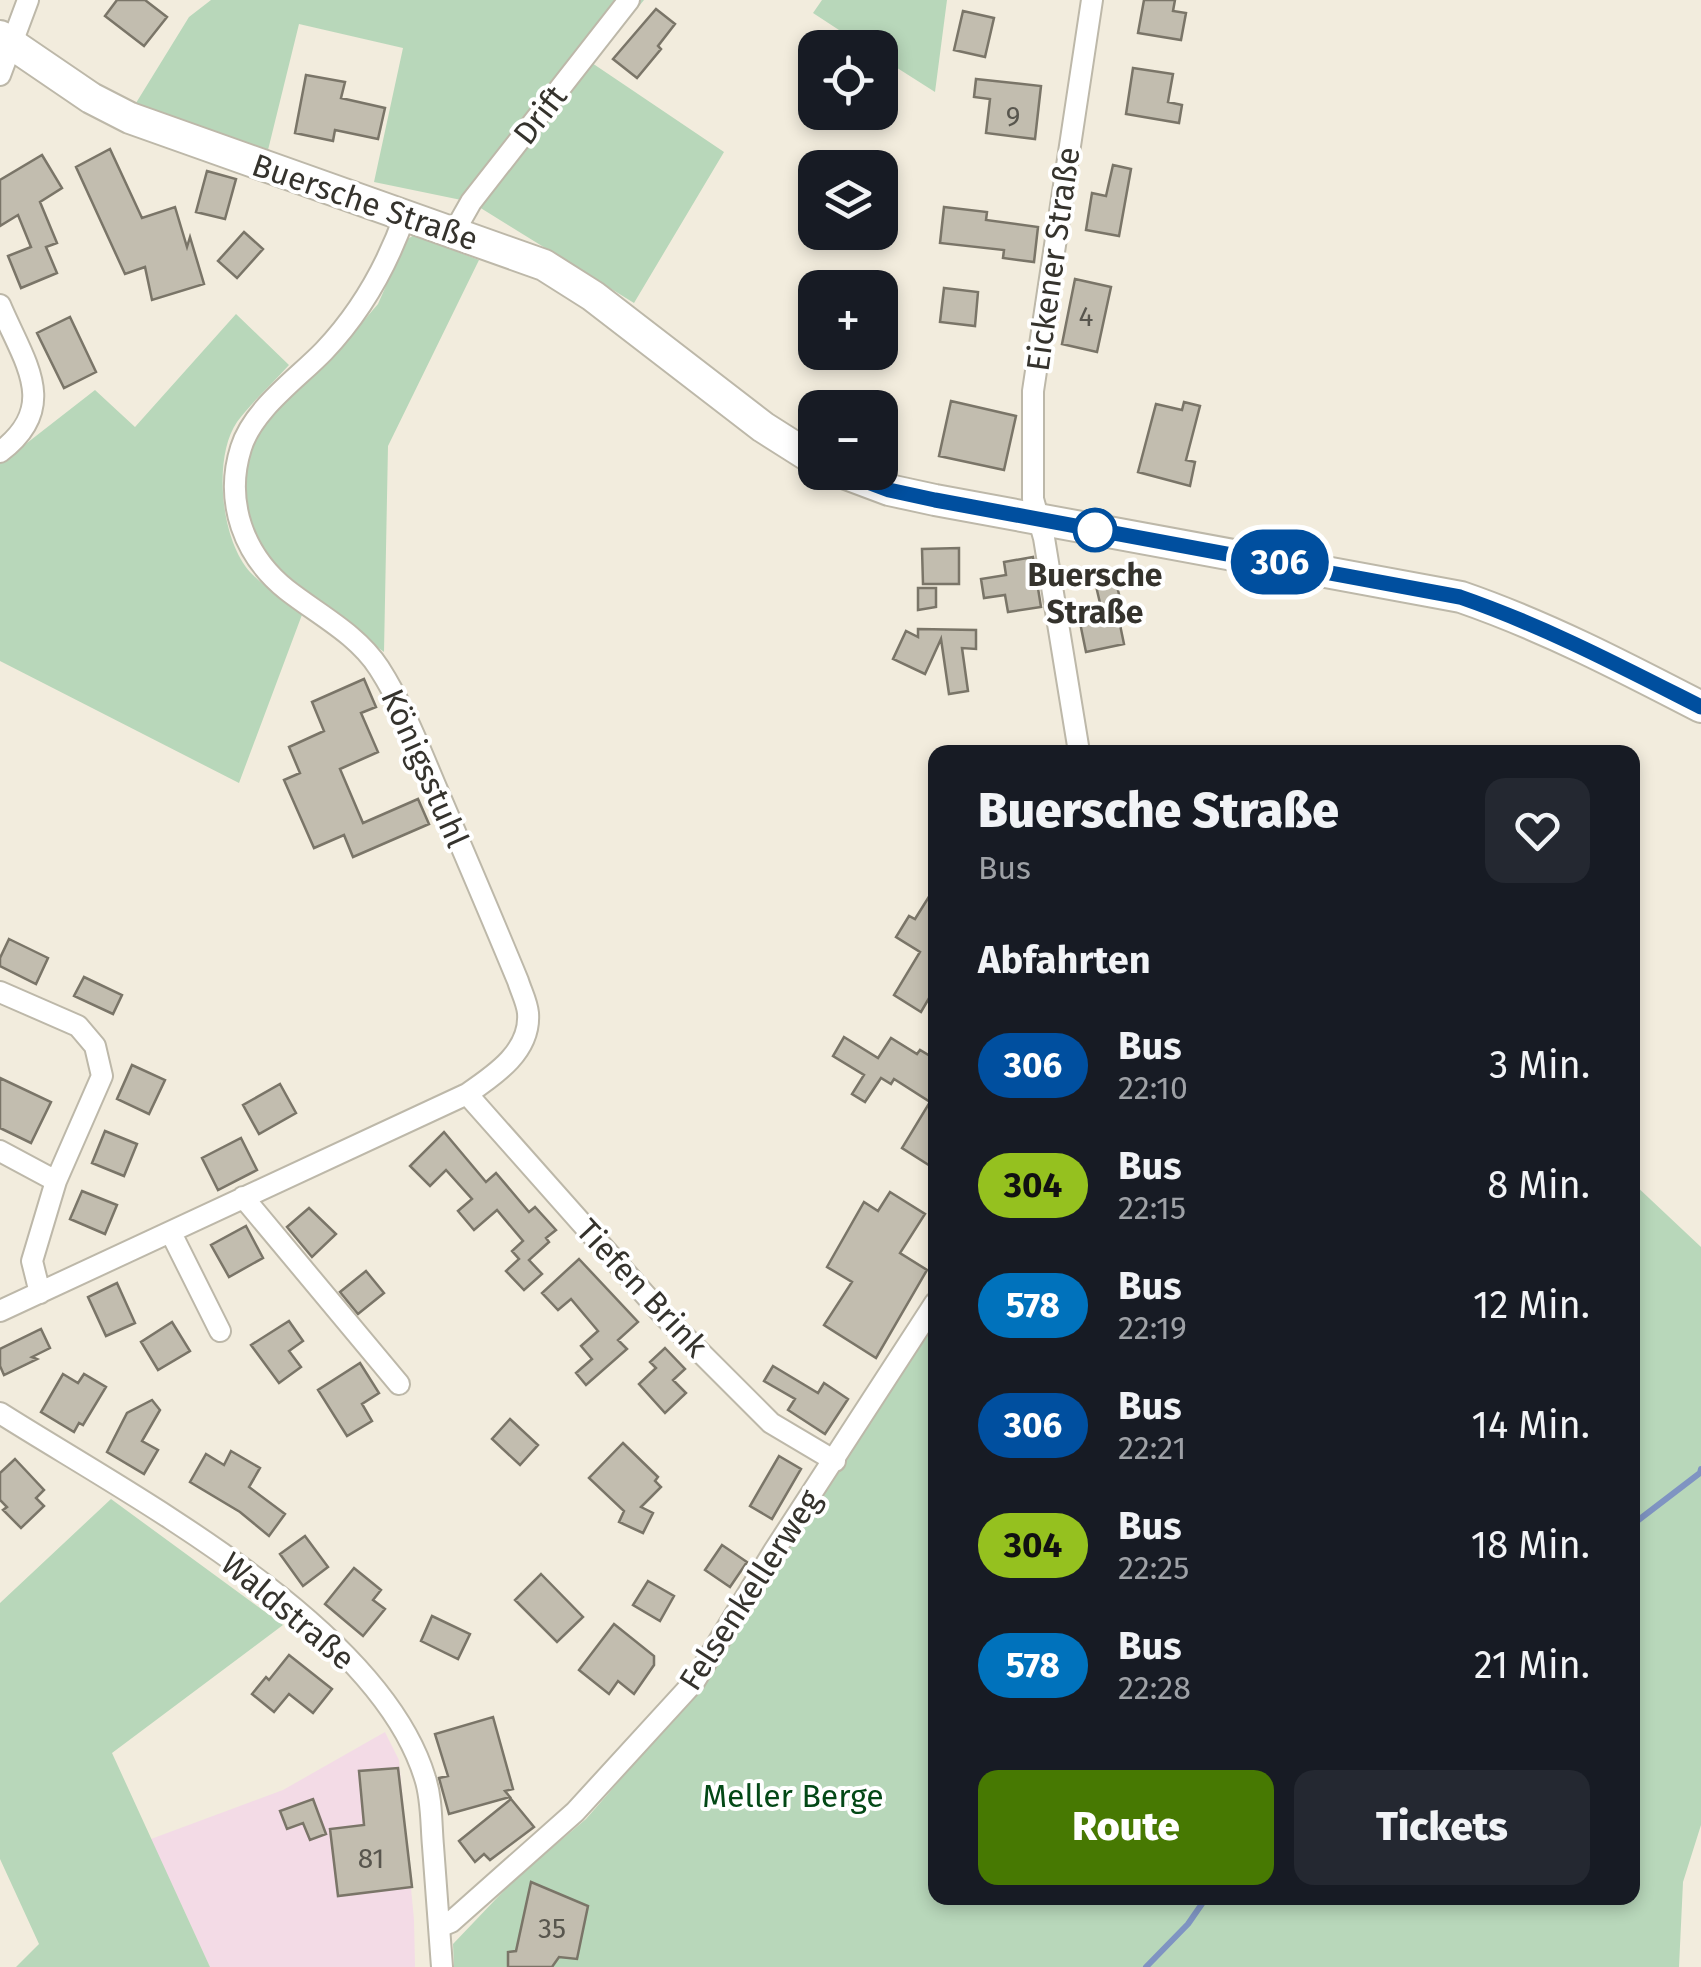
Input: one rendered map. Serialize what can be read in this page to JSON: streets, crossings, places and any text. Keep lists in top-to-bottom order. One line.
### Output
{"streets":{"main road":["Buersche Straße"],"street":["Drift","Eickener Straße","Königsstuhl","Tiefen Brink","Felsenkellerweg","Waldstraße"]},"crossings":[["Drift","Buersche Straße"],["Buersche Straße","Königsstuhl"],["Königsstuhl","Tiefen Brink"],["Tiefen Brink","Felsenkellerweg"],["Felsenkellerweg","Waldstraße"]],"parks":["Meller Berge"],"places":["Buersche Straße"],"lines":["bus line 306"],"house_numbers":["9","4","81","35"],"page":{"on_map":"306","map_buttons":["+","−"],"heading":[["Buersche Straße","Bus"],"Abfahrten"],"list":[{"mark":"306","name":"Bus","note":"22:10","value":"3 Min."},{"mark":"304","name":"Bus","note":"22:15","value":"8 Min."},{"mark":"578","name":"Bus","note":"22:19","value":"12 Min."},{"mark":"306","name":"Bus","note":"22:21","value":"14 Min."},{"mark":"304","name":"Bus","note":"22:25","value":"18 Min."},{"mark":"578","name":"Bus","note":"22:28","value":"21 Min."}],"buttons":["Route","Tickets"]}}
